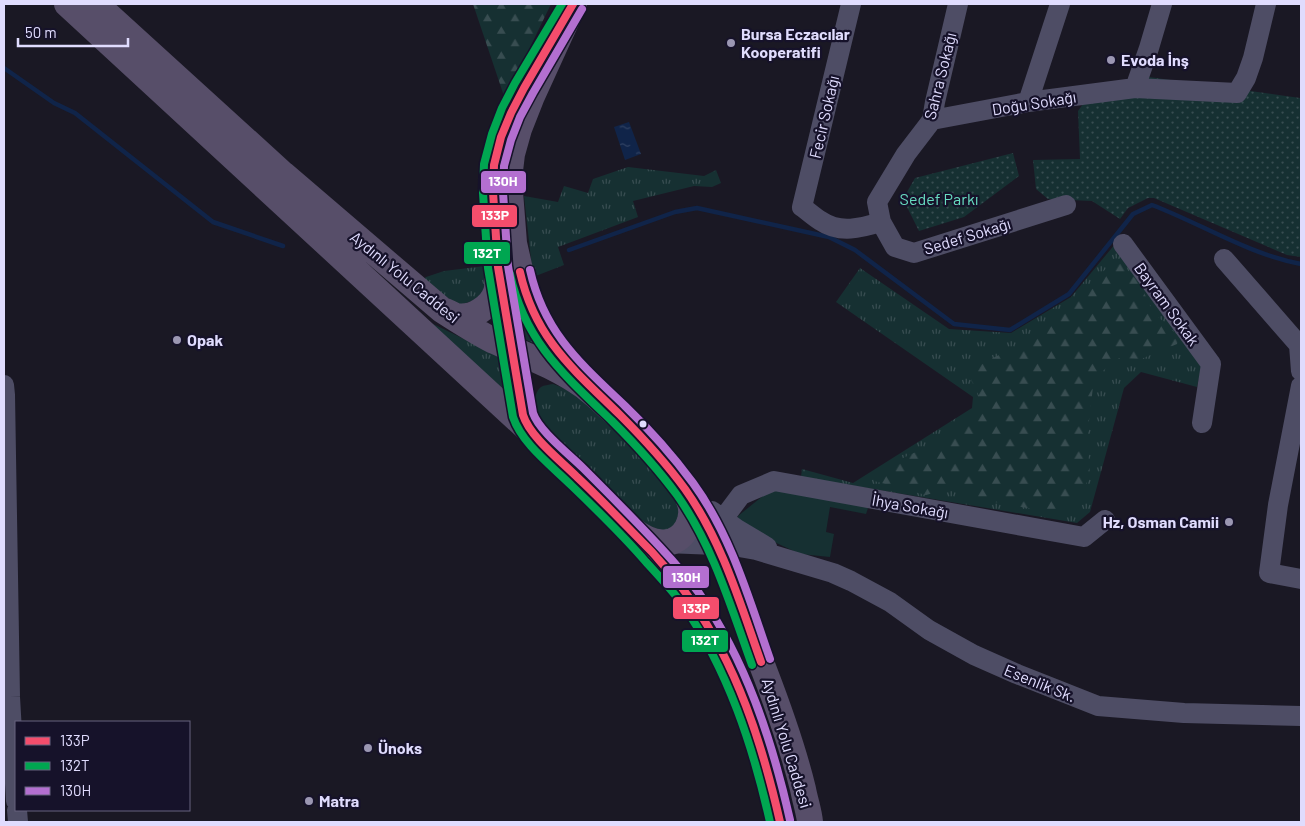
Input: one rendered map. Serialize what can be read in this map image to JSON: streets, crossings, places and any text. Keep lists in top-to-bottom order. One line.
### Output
{"streets":{"main road":["Aydınlı Yolu Caddesi"],"street":["Sahra Sokağı","Doğu Sokağı","Fecir Sokağı","Sedef Sokağı","Bayram Sokak","İhya Sokağı","Esenlik Sk."]},"crossings":[["Sahra Sokağı","Doğu Sokağı"],["Sahra Sokağı","Fecir Sokağı"],["Sahra Sokağı","Sedef Sokağı"],["Fecir Sokağı","Sedef Sokağı"],["Aydınlı Yolu Caddesi","Esenlik Sk."],["İhya Sokağı","Esenlik Sk."]],"parks":["Sedef Parkı"],"places":["Bursa Eczacılar Kooperatifi","Evoda İnş","Opak","Hz, Osman Camii","Ünoks","Matra"],"lines":["transit line 133P","transit line 132T","transit line 130H"],"legend":["133P","132T","130H"],"scale_bar":"50 m"}
